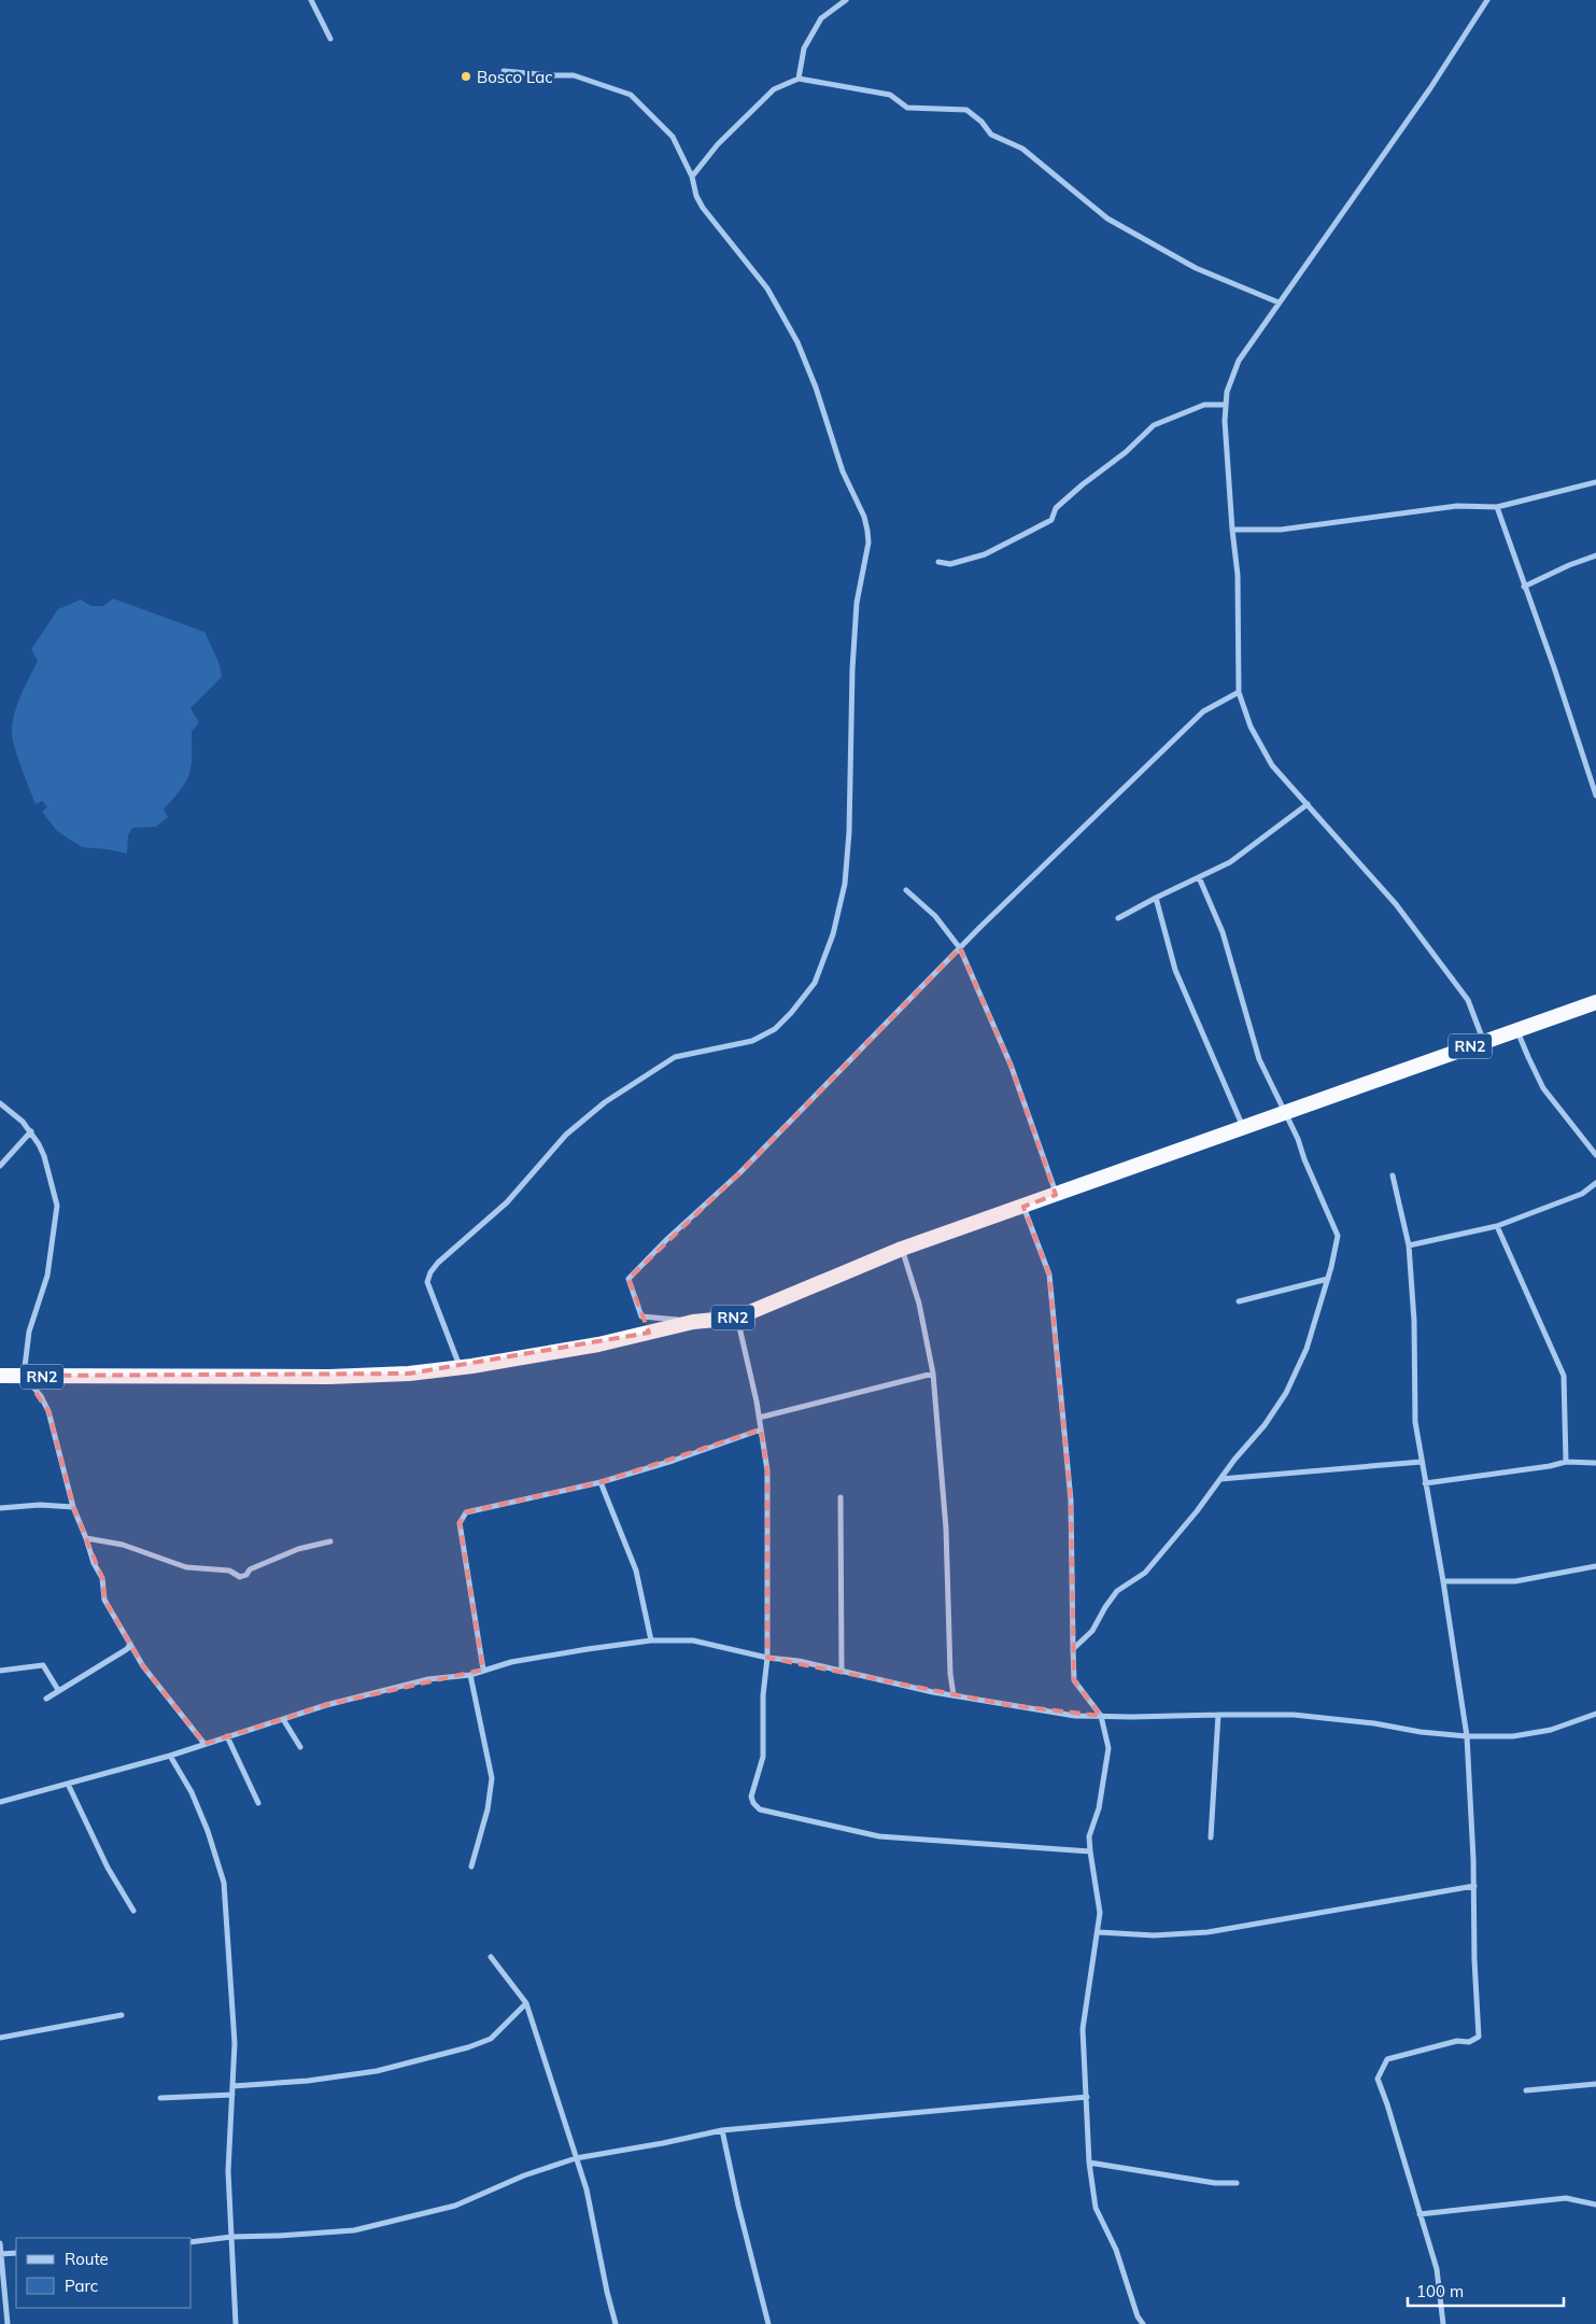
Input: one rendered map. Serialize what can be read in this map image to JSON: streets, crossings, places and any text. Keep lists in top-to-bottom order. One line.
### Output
{"streets":{"highway":["RN2"]},"places":["Bosco Lac"],"legend":["Route","Parc"],"scale_bar":"100 m"}
